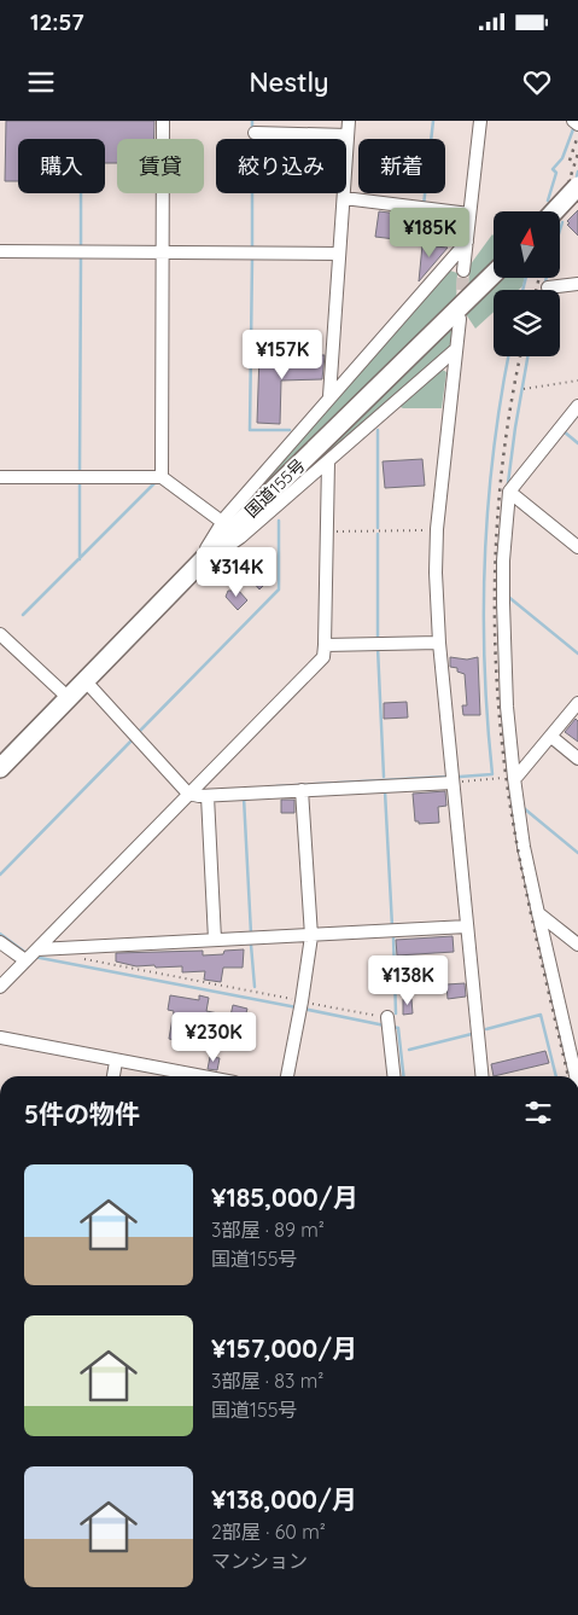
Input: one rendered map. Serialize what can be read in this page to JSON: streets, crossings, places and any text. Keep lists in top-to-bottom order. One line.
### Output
{"streets":{"highway":["国道155号"]},"north":"top","page":{"status":"12:57","header":"Nestly","chip":["購入","賃貸","絞り込み","新着"],"price":["¥185K","¥157K","¥314K","¥138K","¥230K"],"heading":"5件の物件","list":[{"name":"¥185,000/月","note":"3部屋 · 89 m² · 国道155号"},{"name":"¥157,000/月","note":"3部屋 · 83 m² · 国道155号"},{"name":"¥138,000/月","note":"2部屋 · 60 m² · マンション"}]}}
